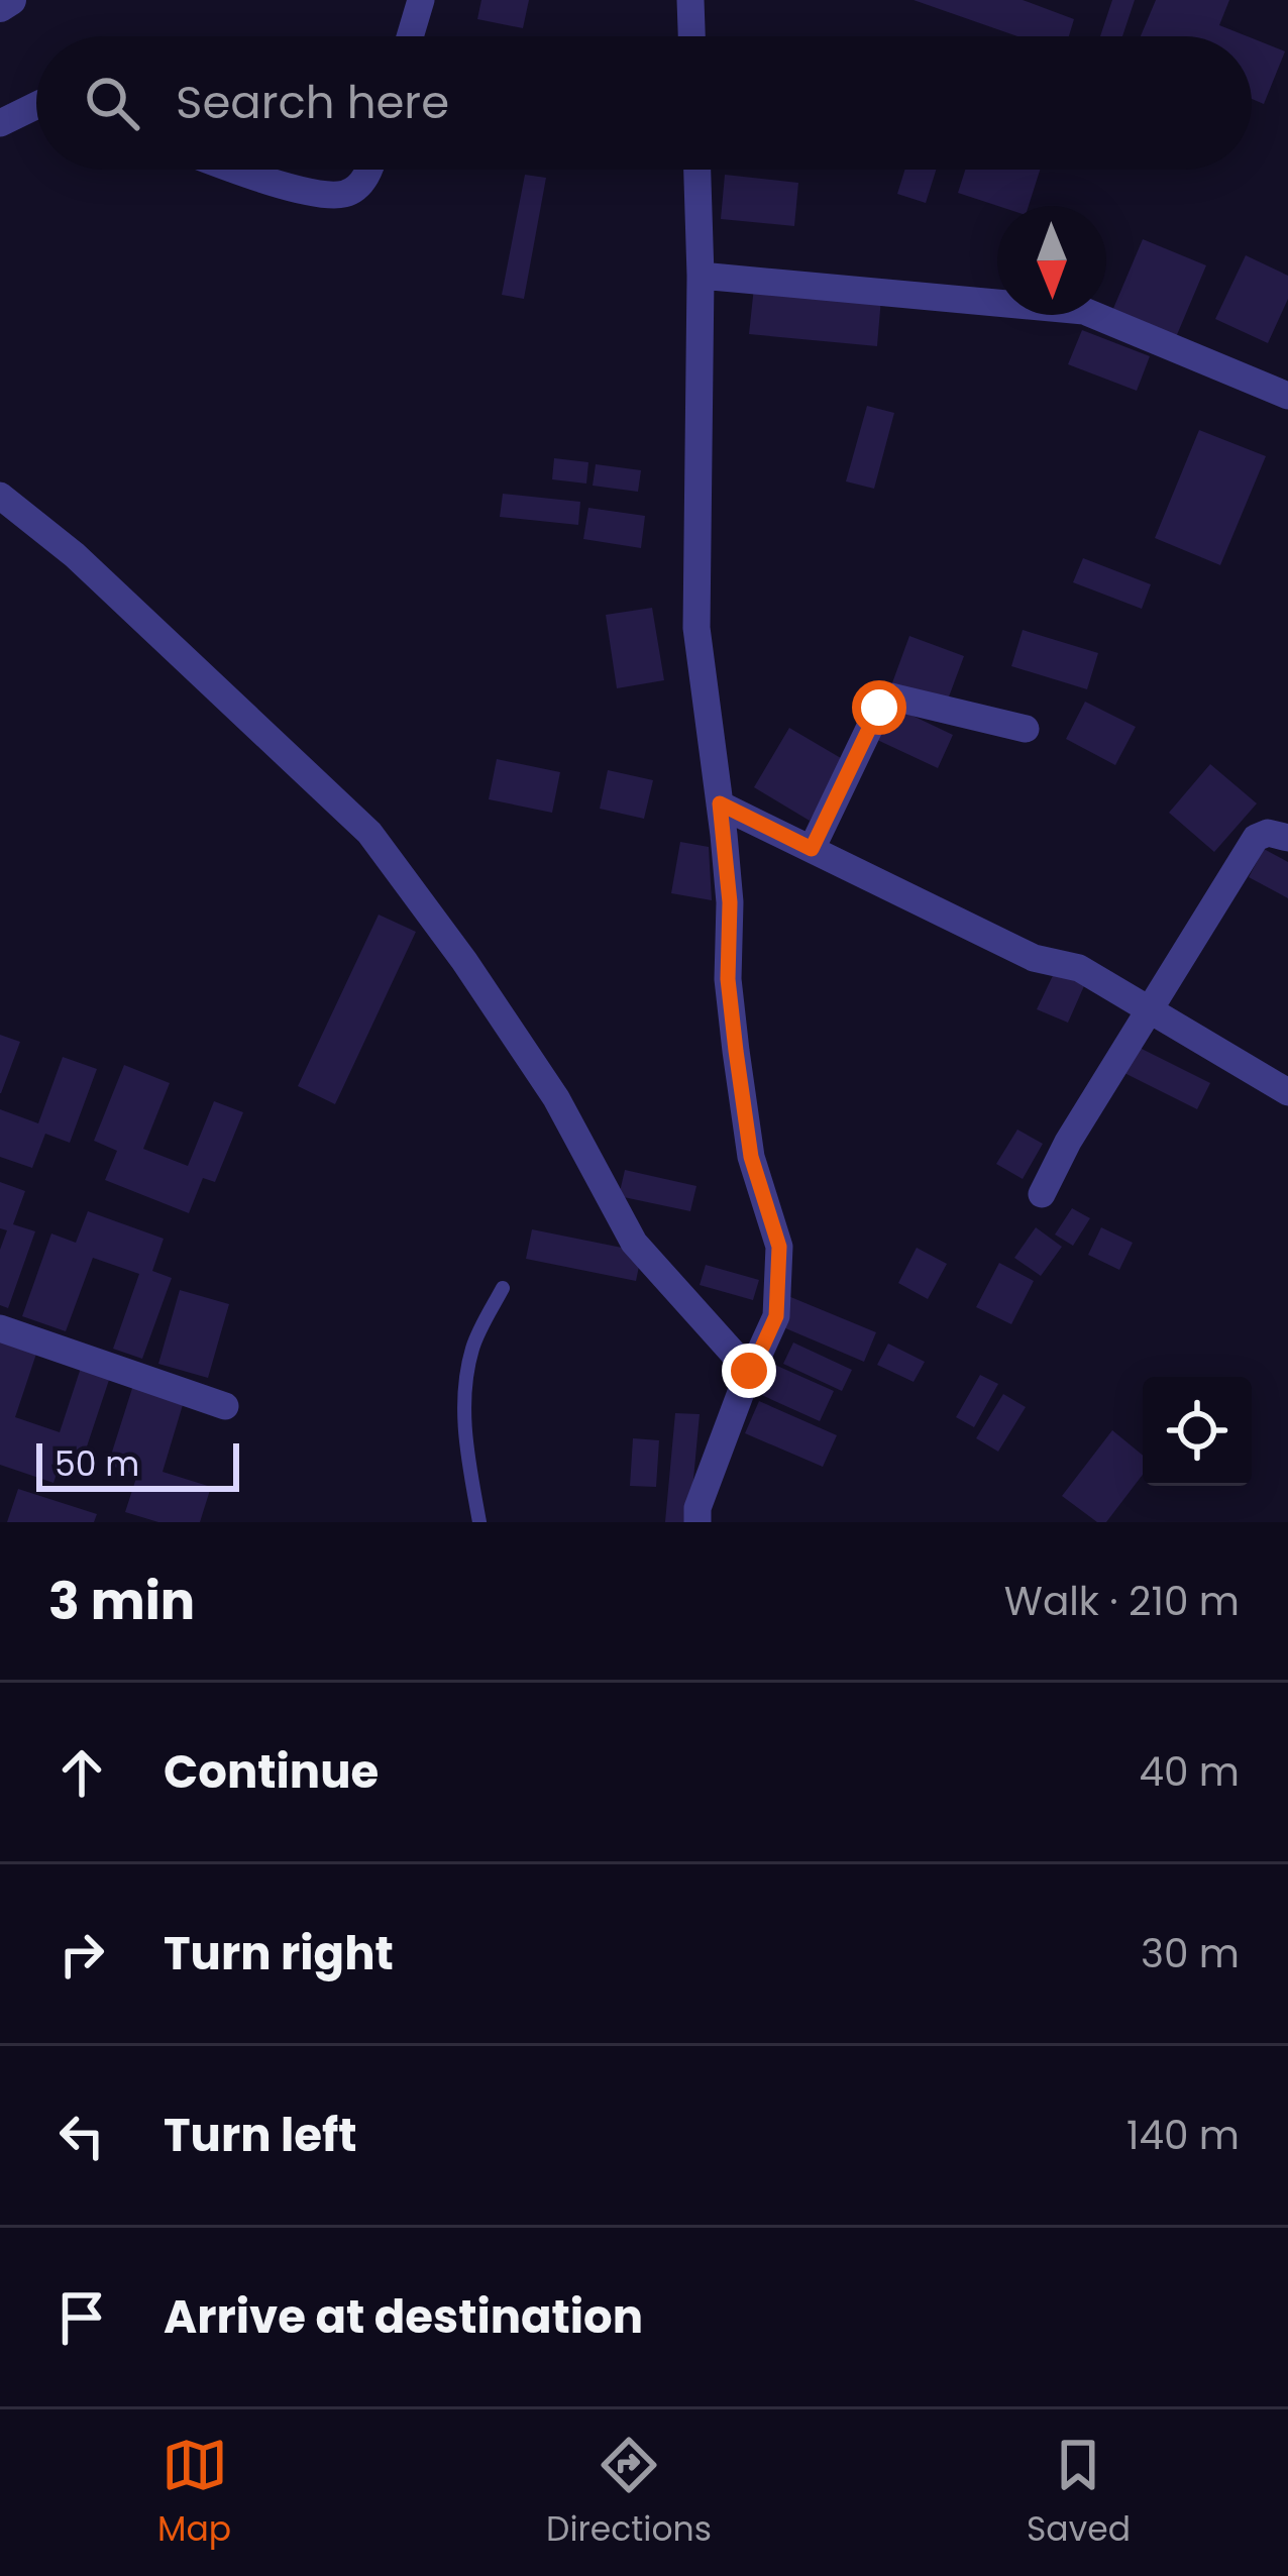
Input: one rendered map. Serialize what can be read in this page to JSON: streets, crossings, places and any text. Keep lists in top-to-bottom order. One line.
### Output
{"scale_bar":"50 m","north":"bottom","page":{"search":"Search here","scale":"50 m","heading":["3 min","Walk · 210 m"],"list":[["Continue","40 m"],["Turn right","30 m"],["Turn left","140 m"],"Arrive at destination"],"nav":["Map","Directions","Saved"]}}
